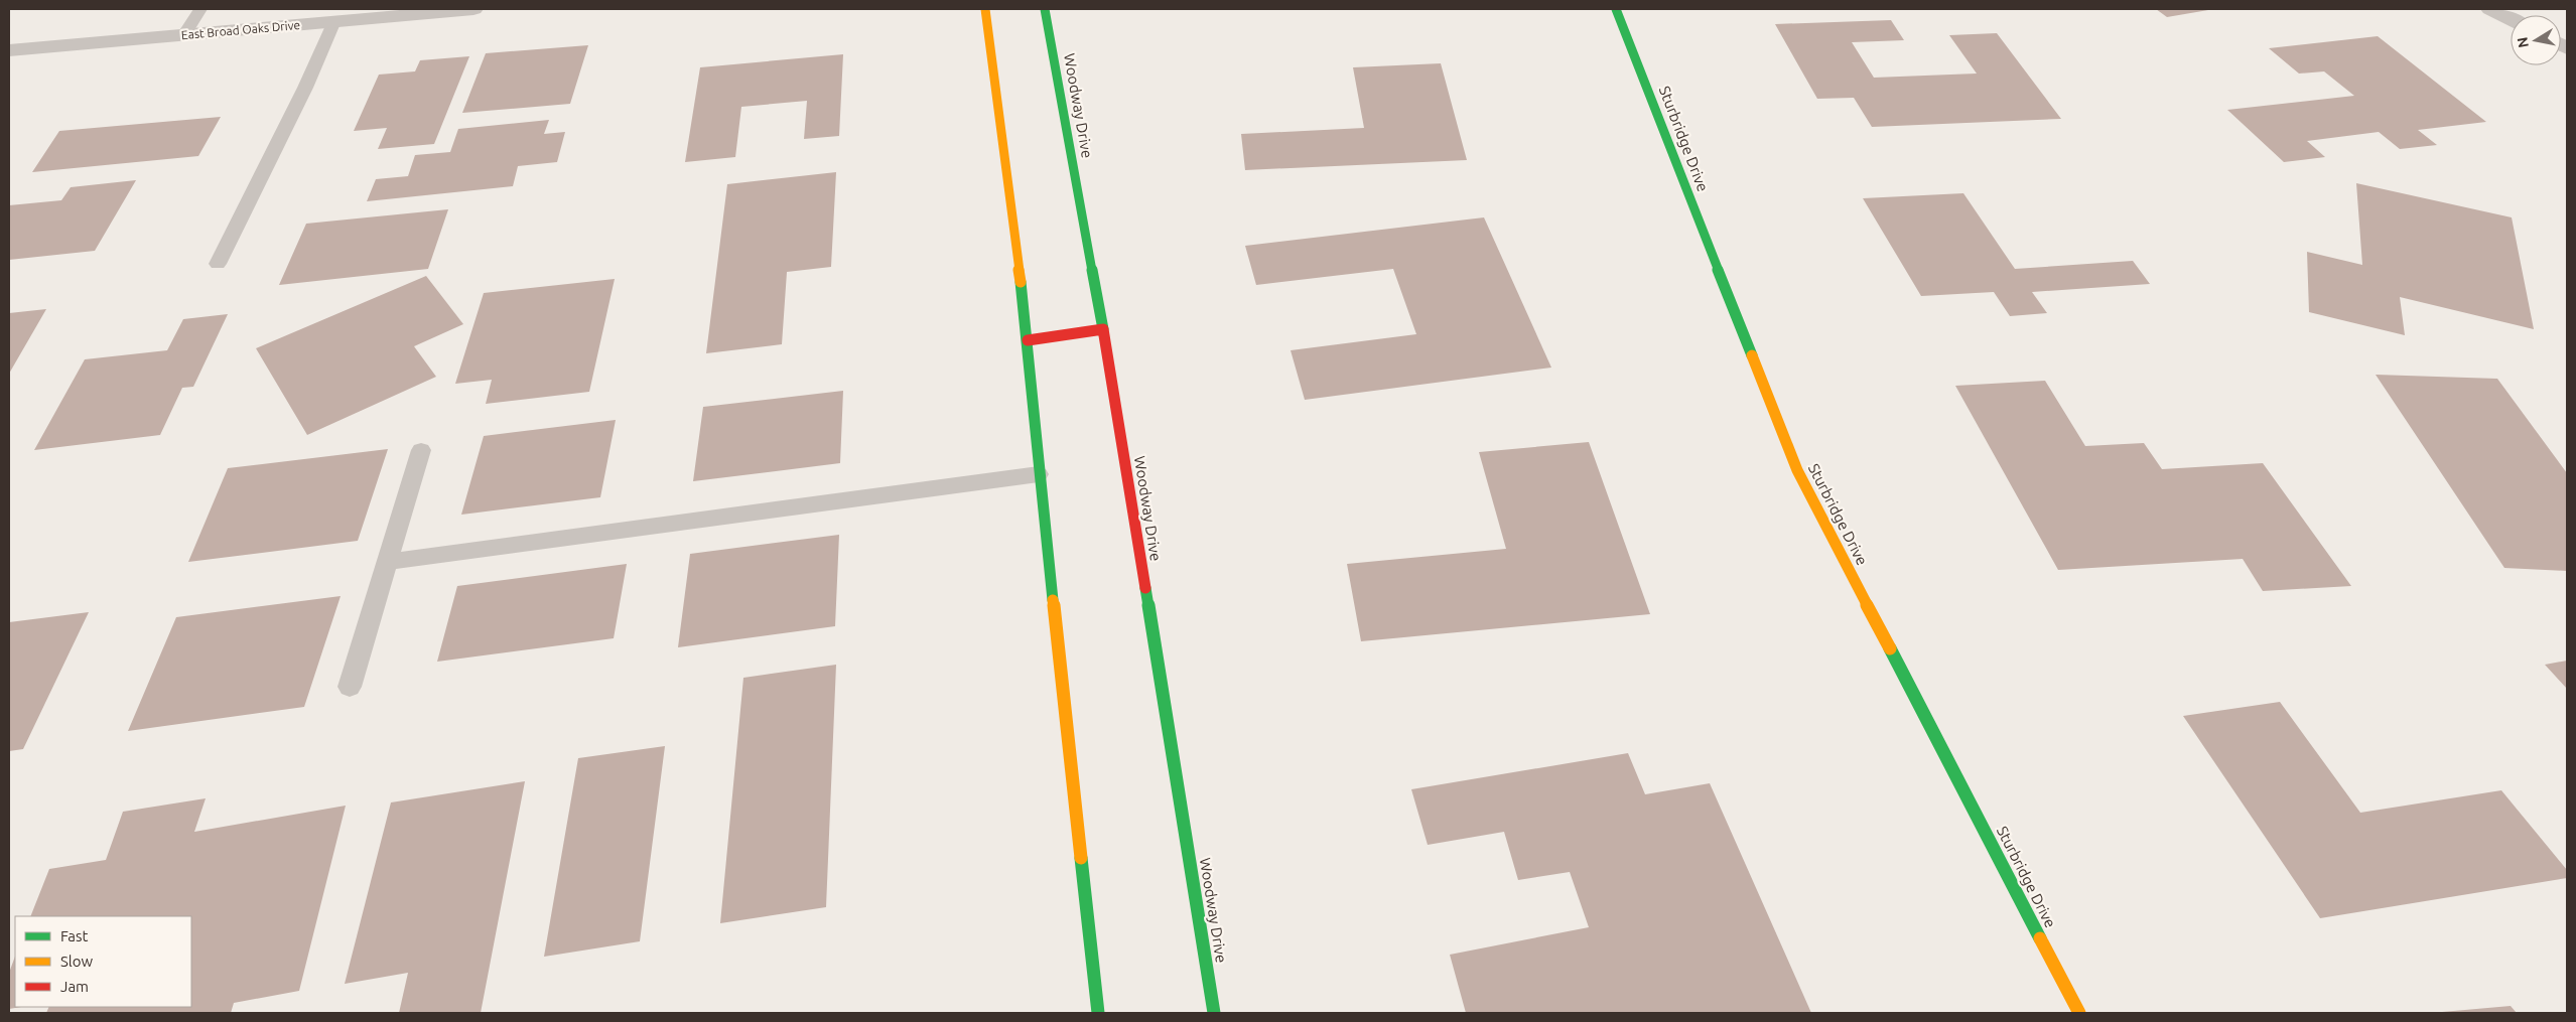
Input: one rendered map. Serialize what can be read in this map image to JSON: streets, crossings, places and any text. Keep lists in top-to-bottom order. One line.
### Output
{"streets":{"main road":["Woodway Drive","Sturbridge Drive"],"street":["East Broad Oaks Drive"]},"legend":["Fast","Slow","Jam"],"north":"left"}
